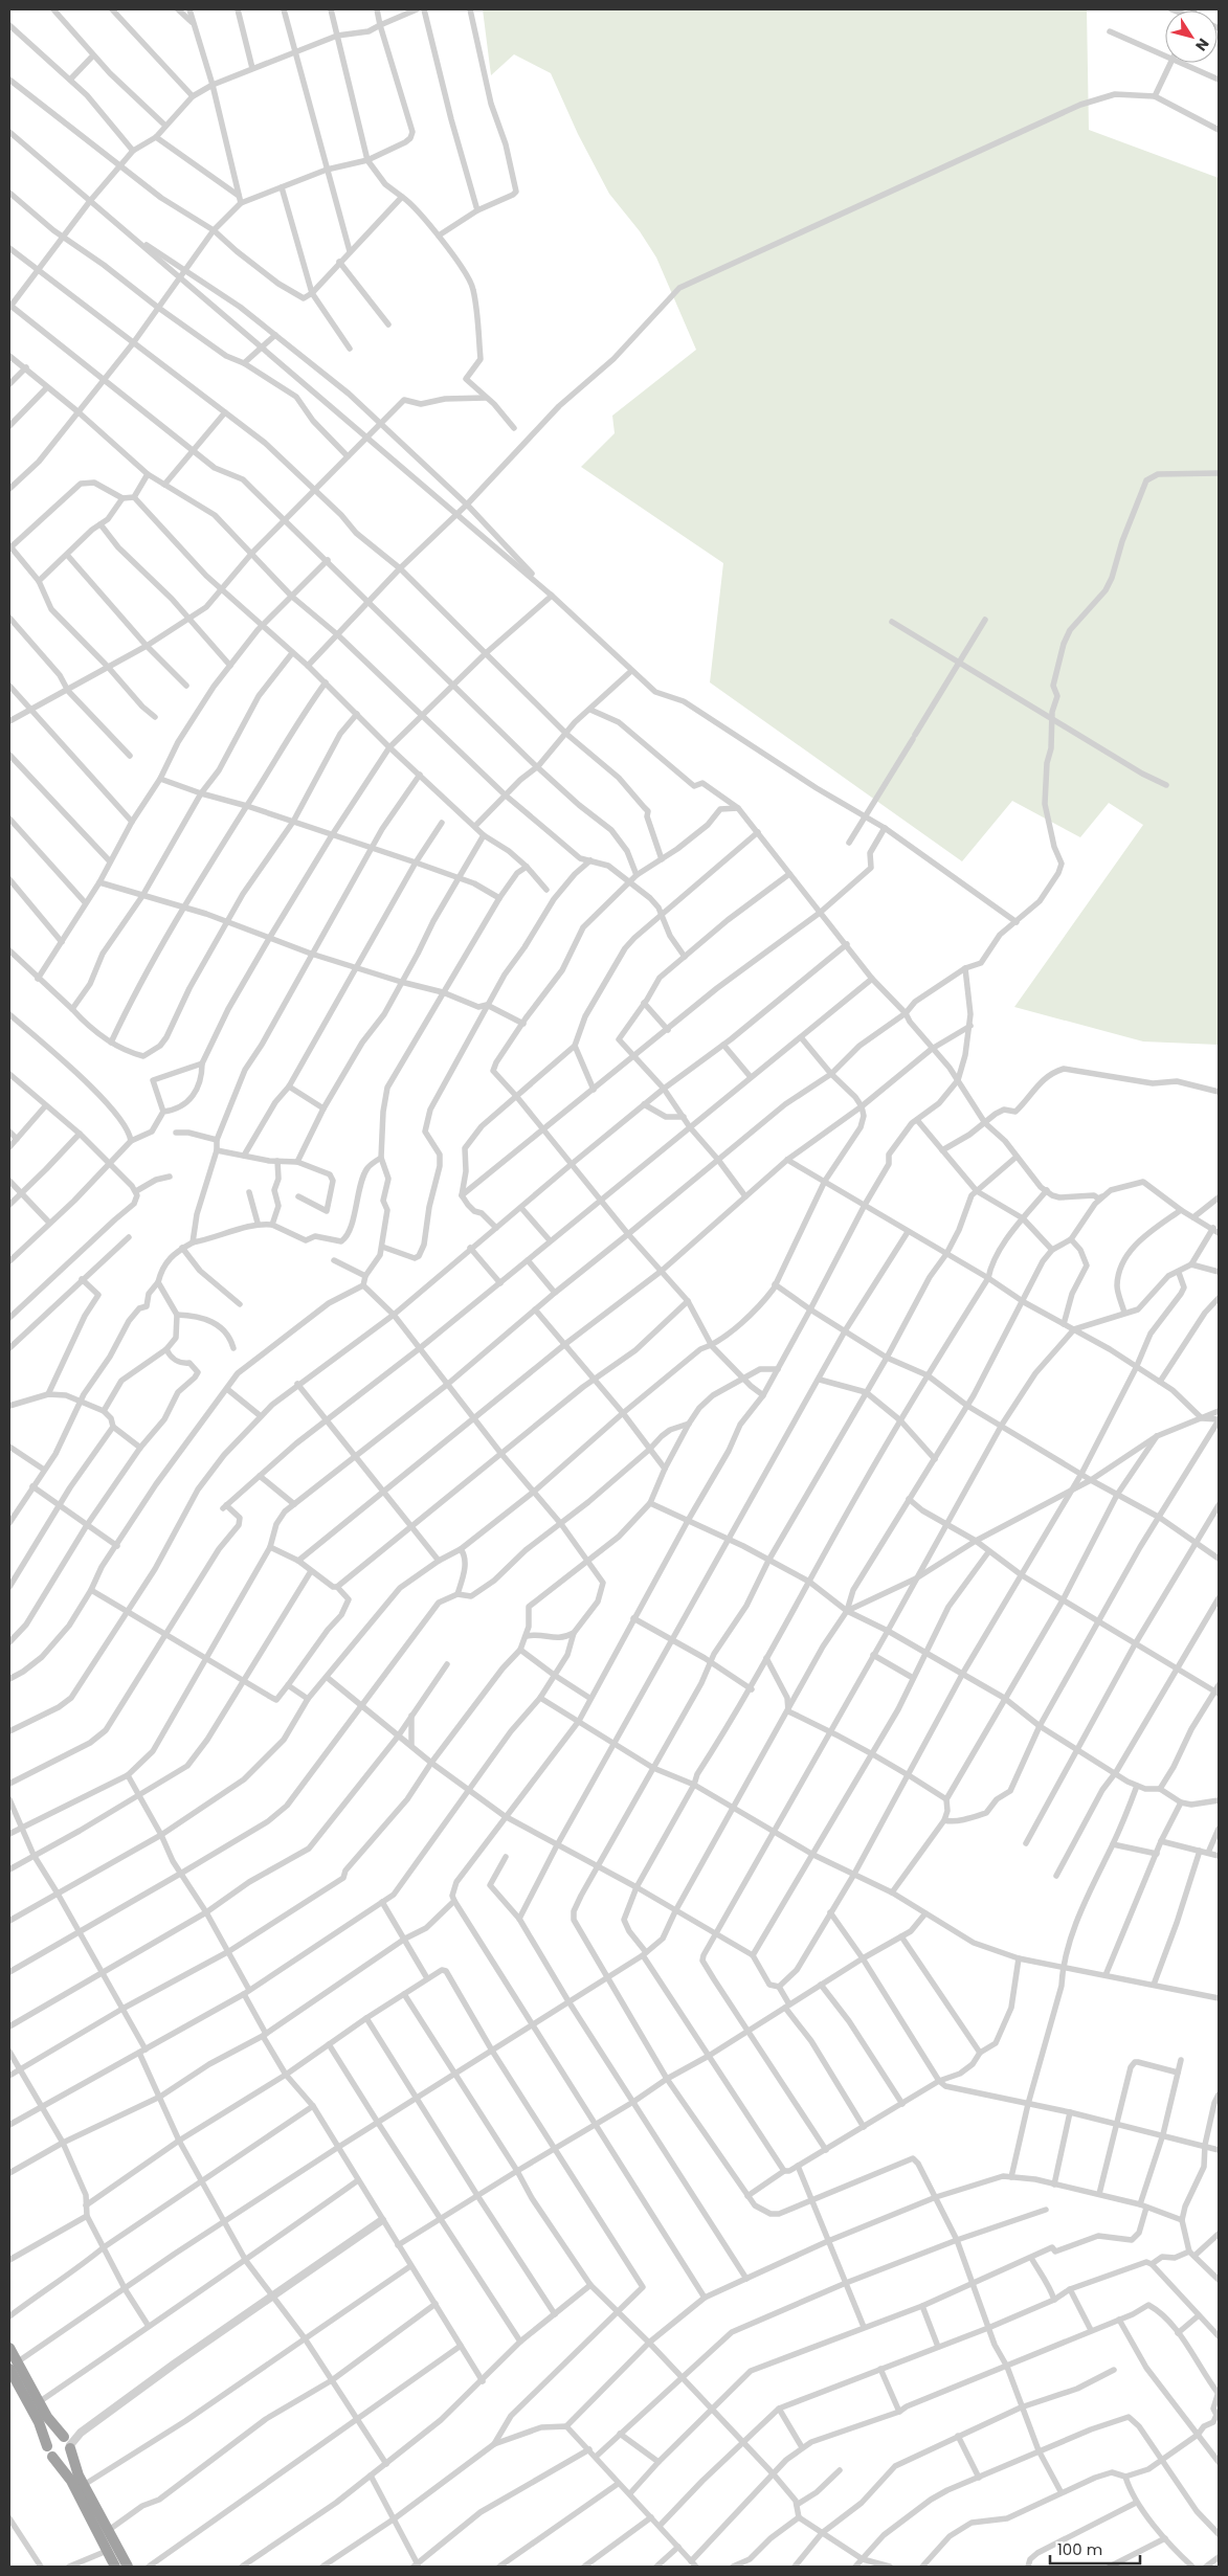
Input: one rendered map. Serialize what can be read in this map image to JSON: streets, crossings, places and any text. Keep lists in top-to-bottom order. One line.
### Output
{"scale_bar":"100 m","north":"bottom right"}
